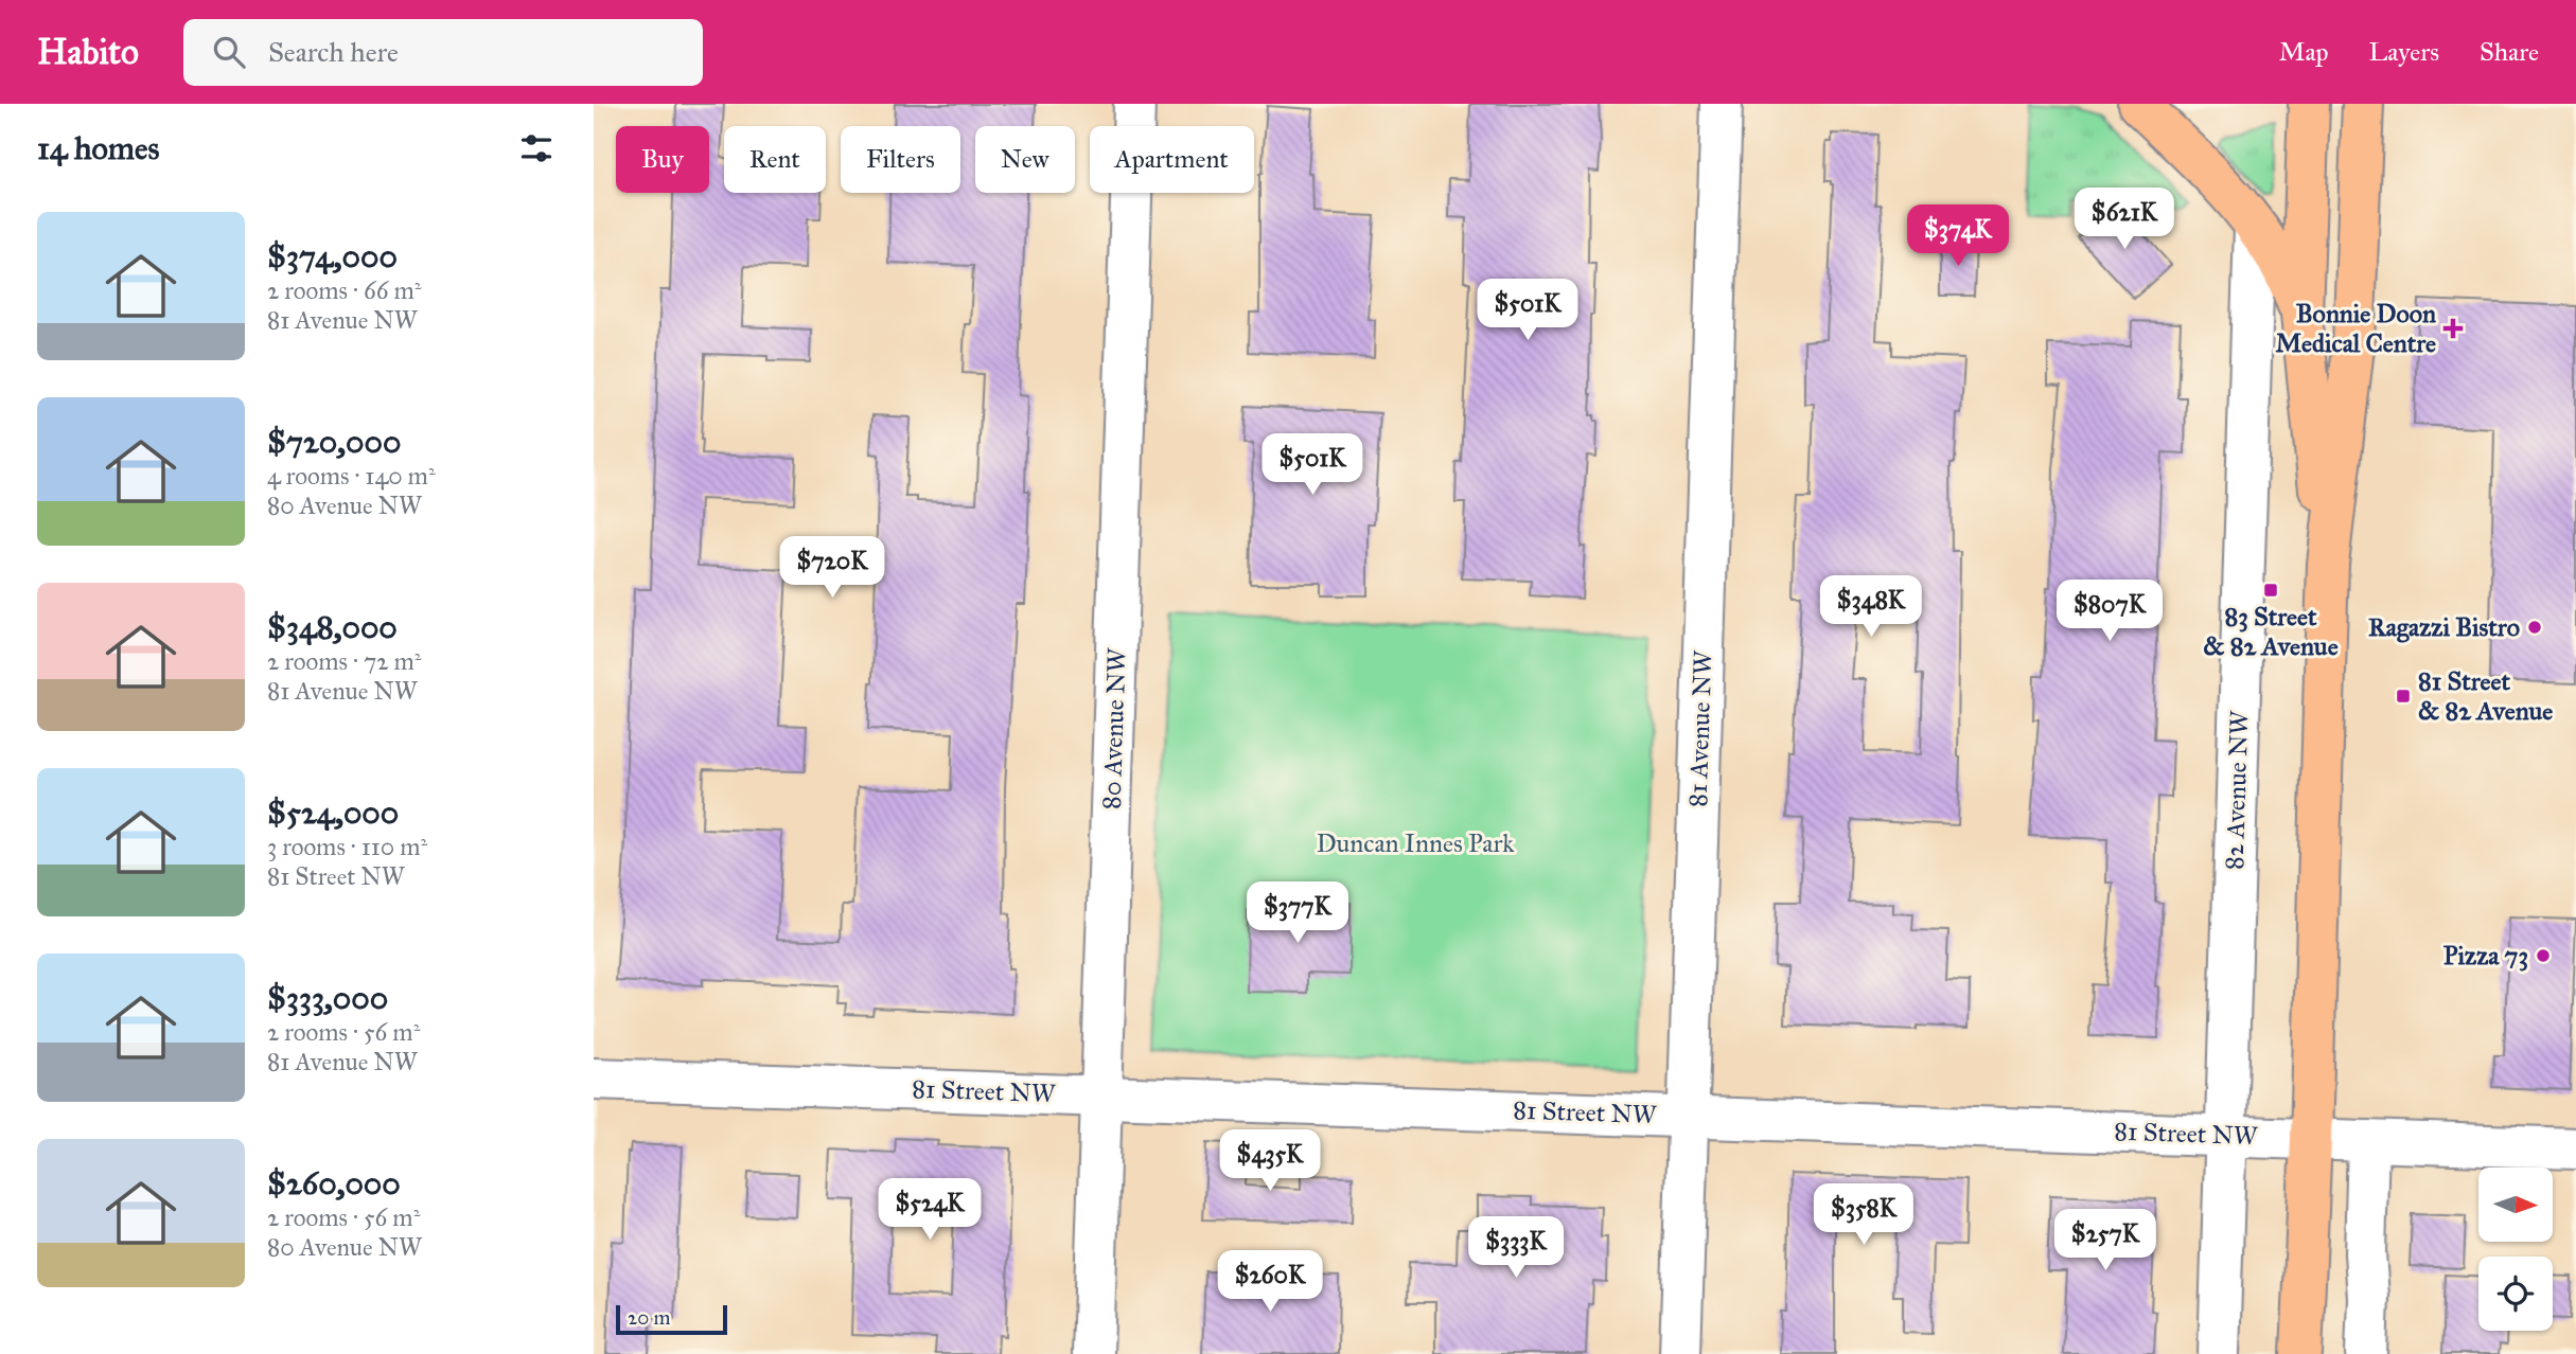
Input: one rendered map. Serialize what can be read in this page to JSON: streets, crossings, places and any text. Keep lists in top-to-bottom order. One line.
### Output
{"streets":{"street":["80 Avenue NW","81 Avenue NW","82 Avenue NW","81 Street NW"]},"crossings":[["80 Avenue NW","81 Street NW"],["81 Avenue NW","81 Street NW"],["82 Avenue NW","81 Street NW"]],"parks":["Duncan Innes Park"],"places":{"health":["Bonnie Doon Medical Centre"],"transit":["83 Street & 82 Avenue","81 Street & 82 Avenue"],"other":["Ragazzi Bistro","Pizza 73"]},"scale_bar":"20 m","north":"right","page":{"header":"Habito","search":"Search here","nav":["Map","Layers","Share"],"heading":"14 homes","chip":["Buy","Rent","Filters","New","Apartment"],"price":["$621K","$374K","$501K","$501K","$720K","$348K","$807K","$377K","$435K","$524K","$358K","$257K","$333K","$260K"],"list":[{"name":"$374,000","note":"2 rooms · 66 m² · 81 Avenue NW"},{"name":"$720,000","note":"4 rooms · 140 m² · 80 Avenue NW"},{"name":"$348,000","note":"2 rooms · 72 m² · 81 Avenue NW"},{"name":"$524,000","note":"3 rooms · 110 m² · 81 Street NW"},{"name":"$333,000","note":"2 rooms · 56 m² · 81 Avenue NW"},{"name":"$260,000","note":"2 rooms · 56 m² · 80 Avenue NW"}],"scale":"20 m"}}
